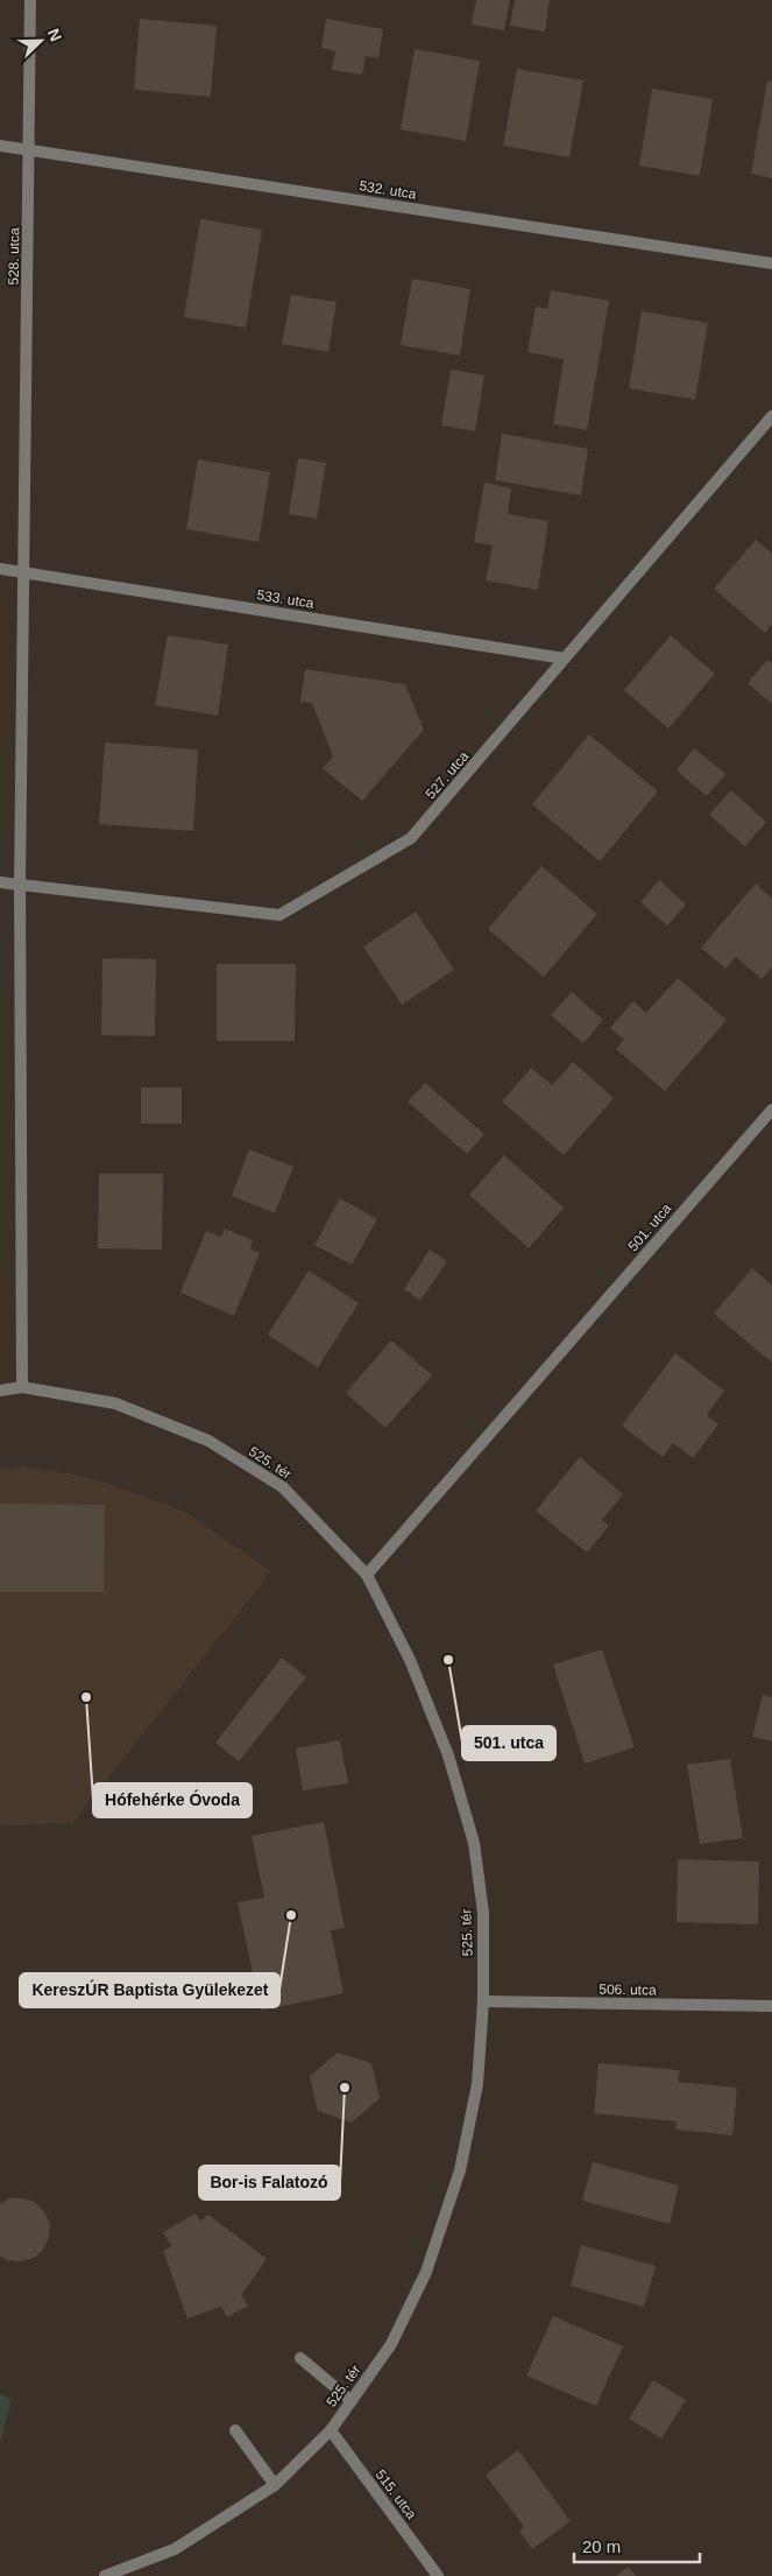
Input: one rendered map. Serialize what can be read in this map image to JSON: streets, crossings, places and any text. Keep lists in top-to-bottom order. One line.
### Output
{"streets":{"street":["532. utca","528. utca","533. utca","527. utca","501. utca","525. tér","506. utca","515. utca"]},"crossings":[["532. utca","528. utca"],["528. utca","533. utca"],["528. utca","527. utca"],["528. utca","525. tér"],["533. utca","527. utca"],["501. utca","525. tér"],["525. tér","506. utca"],["525. tér","515. utca"]],"places":["501. utca","Hófehérke Óvoda","KereszÚR Baptista Gyülekezet","Bor-is Falatozó"],"scale_bar":"20 m","north":"top right"}
